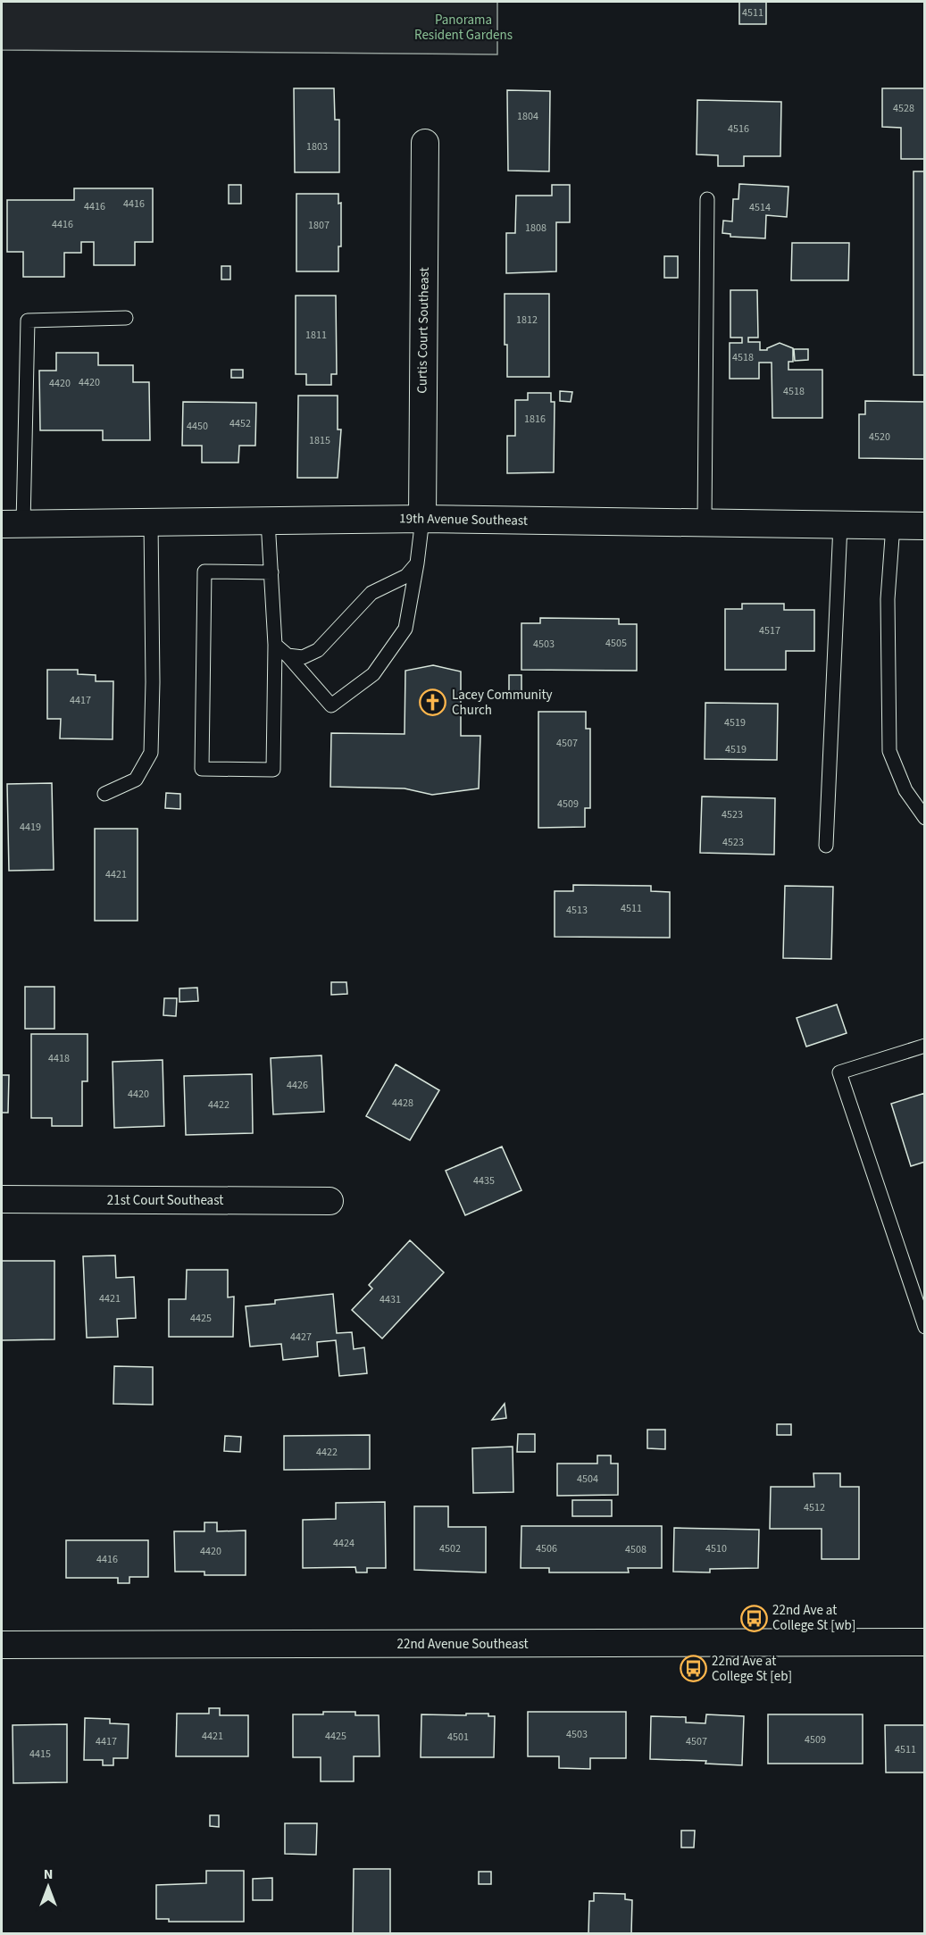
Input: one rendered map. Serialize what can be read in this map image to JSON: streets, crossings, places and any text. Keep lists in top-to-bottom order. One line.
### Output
{"streets":{"street":["Curtis Court Southeast","19th Avenue Southeast","21st Court Southeast","22nd Avenue Southeast"]},"crossings":[["Curtis Court Southeast","19th Avenue Southeast"]],"parks":["Panorama Resident Gardens"],"places":{"church":["Lacey Community Church"],"bus stop":["22nd Ave at College St [wb]","22nd Ave at College St [eb]"]},"house_numbers":["4511","4528","1804","4516","1803","4416","4416","4514","4416","1807","1808","1812","1811","4518","4420","4420","4518","1816","4452","4450","4520","1815","4517","4505","4503","4417","4519","4507","4519","4509","4523","4419","4523","4421","4511","4513","4418","4426","4420","4428","4422","4435","4421","4431","4425","4427","4422","4504","4512","4424","4502","4506","4510","4508","4420","4416","4503","4421","4425","4501","4509","4417","4507","4511","4415"],"north":"top"}
